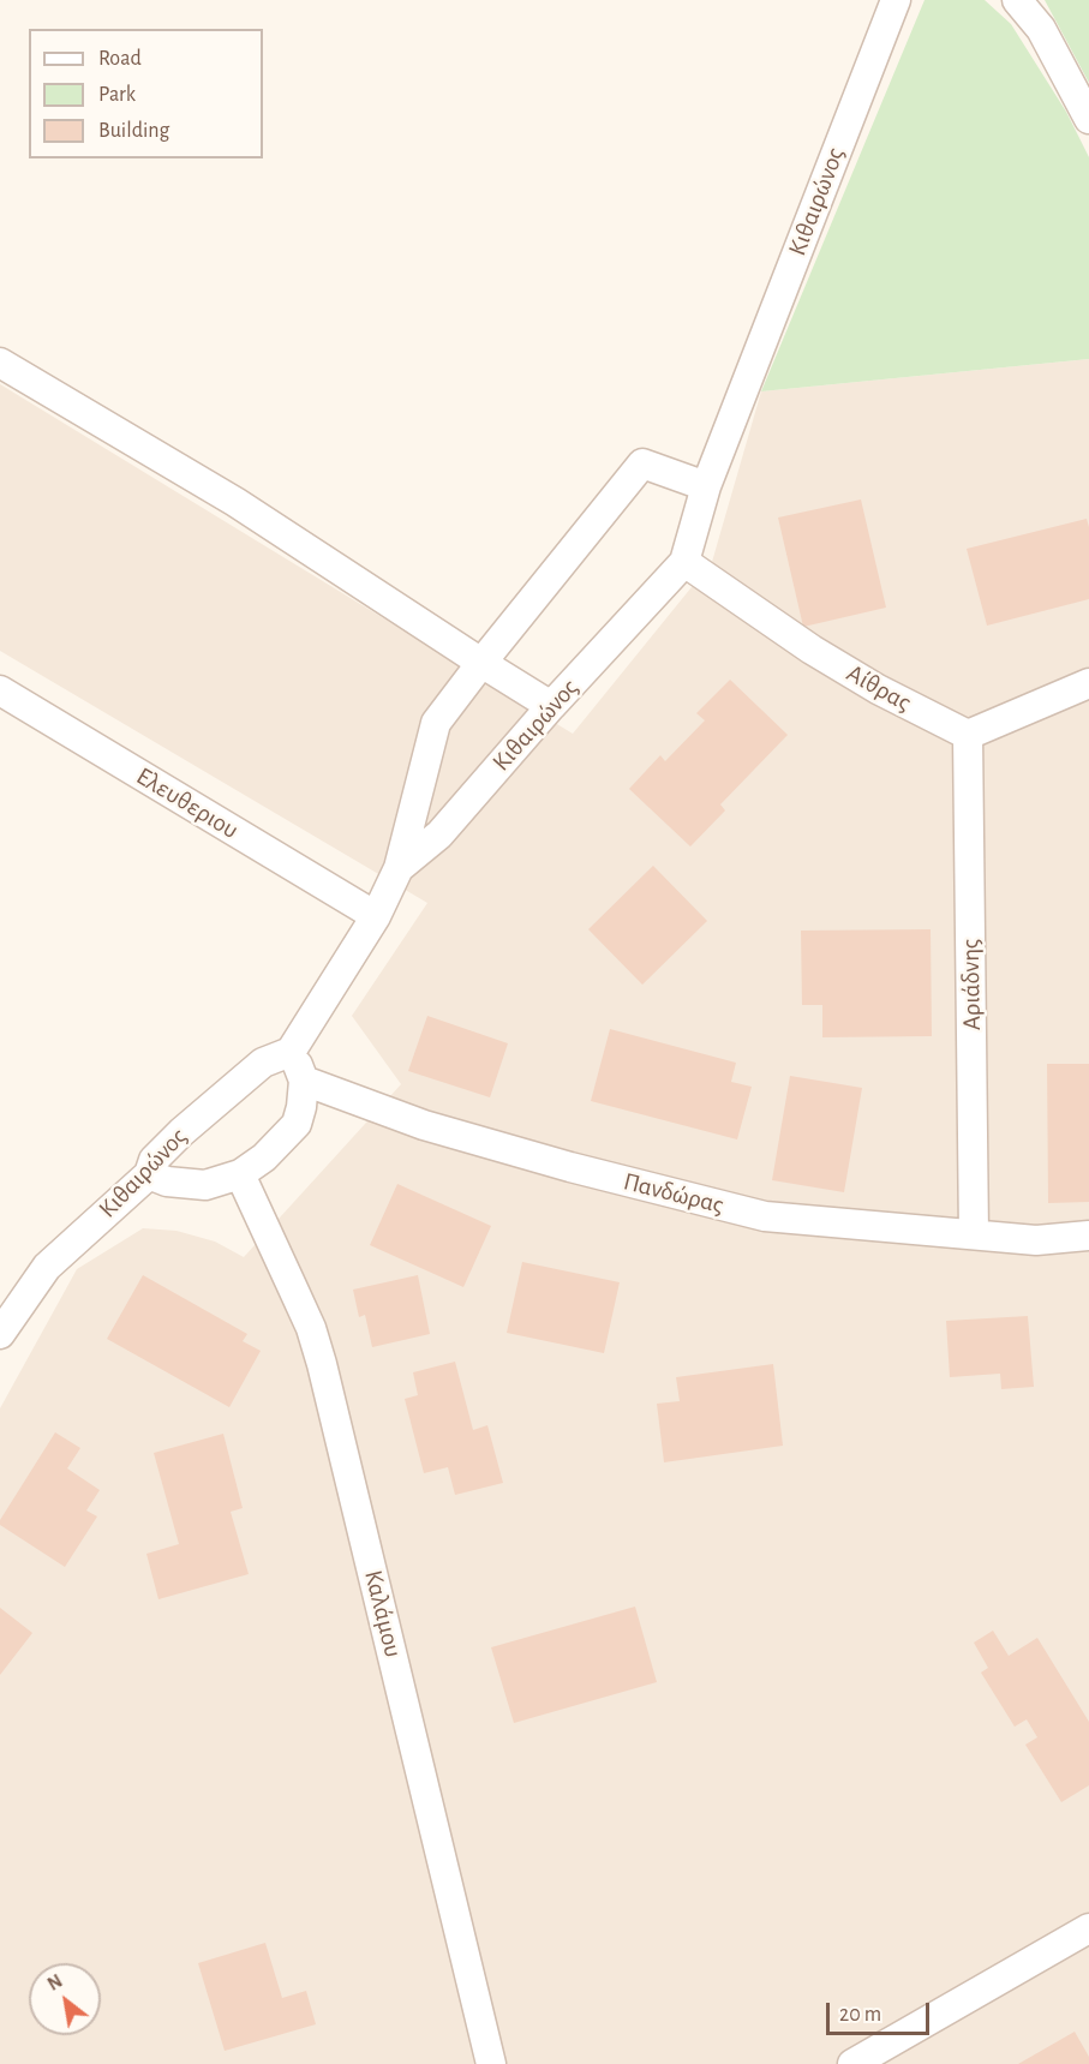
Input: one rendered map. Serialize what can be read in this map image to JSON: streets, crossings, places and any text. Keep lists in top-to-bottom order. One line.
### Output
{"streets":{"street":["Κιθαιρώνος","Αίθρας","Ελευθεριου","Αριάδνης","Πανδώρας","Καλάμου"]},"crossings":[["Κιθαιρώνος","Αίθρας"],["Κιθαιρώνος","Ελευθεριου"],["Αίθρας","Αριάδνης"],["Αριάδνης","Πανδώρας"]],"legend":["Road","Park","Building"],"scale_bar":"20 m","north":"top left"}
